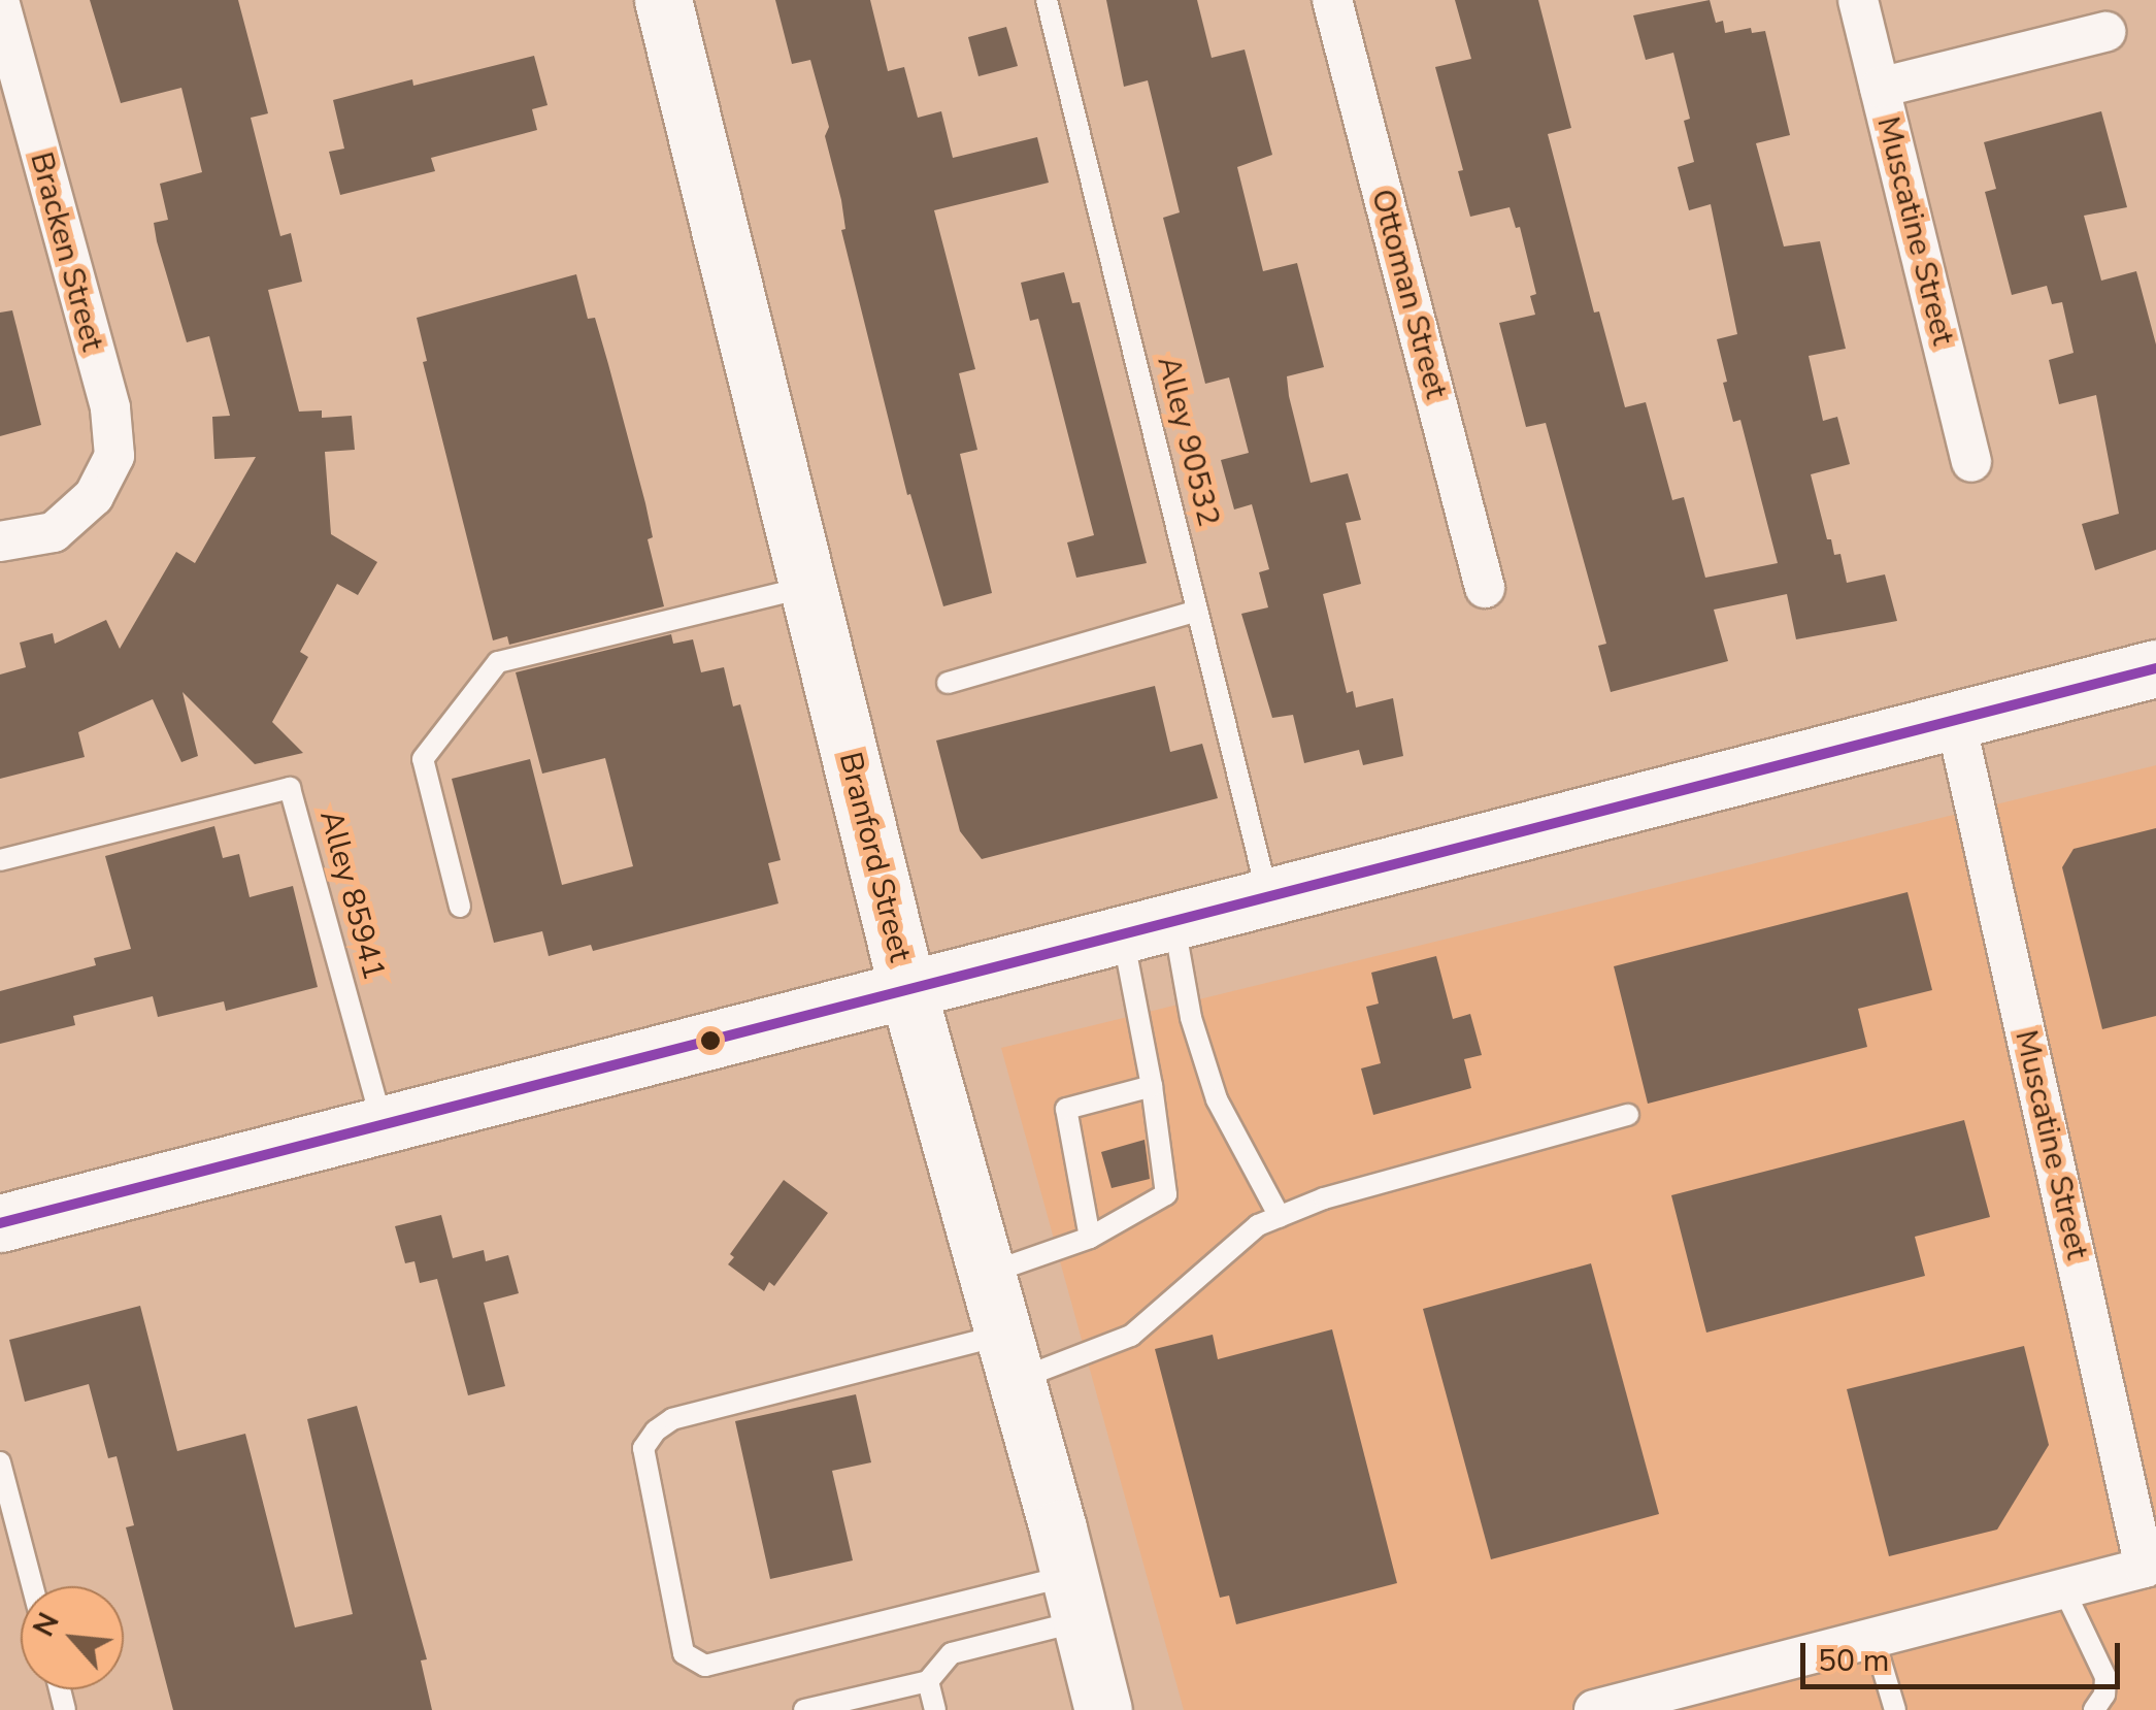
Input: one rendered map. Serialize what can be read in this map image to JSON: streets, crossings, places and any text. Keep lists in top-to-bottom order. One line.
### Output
{"streets":{"main road":["Branford Street"],"street":["Muscatine Street","Bracken Street","Ottoman Street"],"lane":["Alley 90532","Alley 85941"]},"scale_bar":"50 m","north":"top left"}
